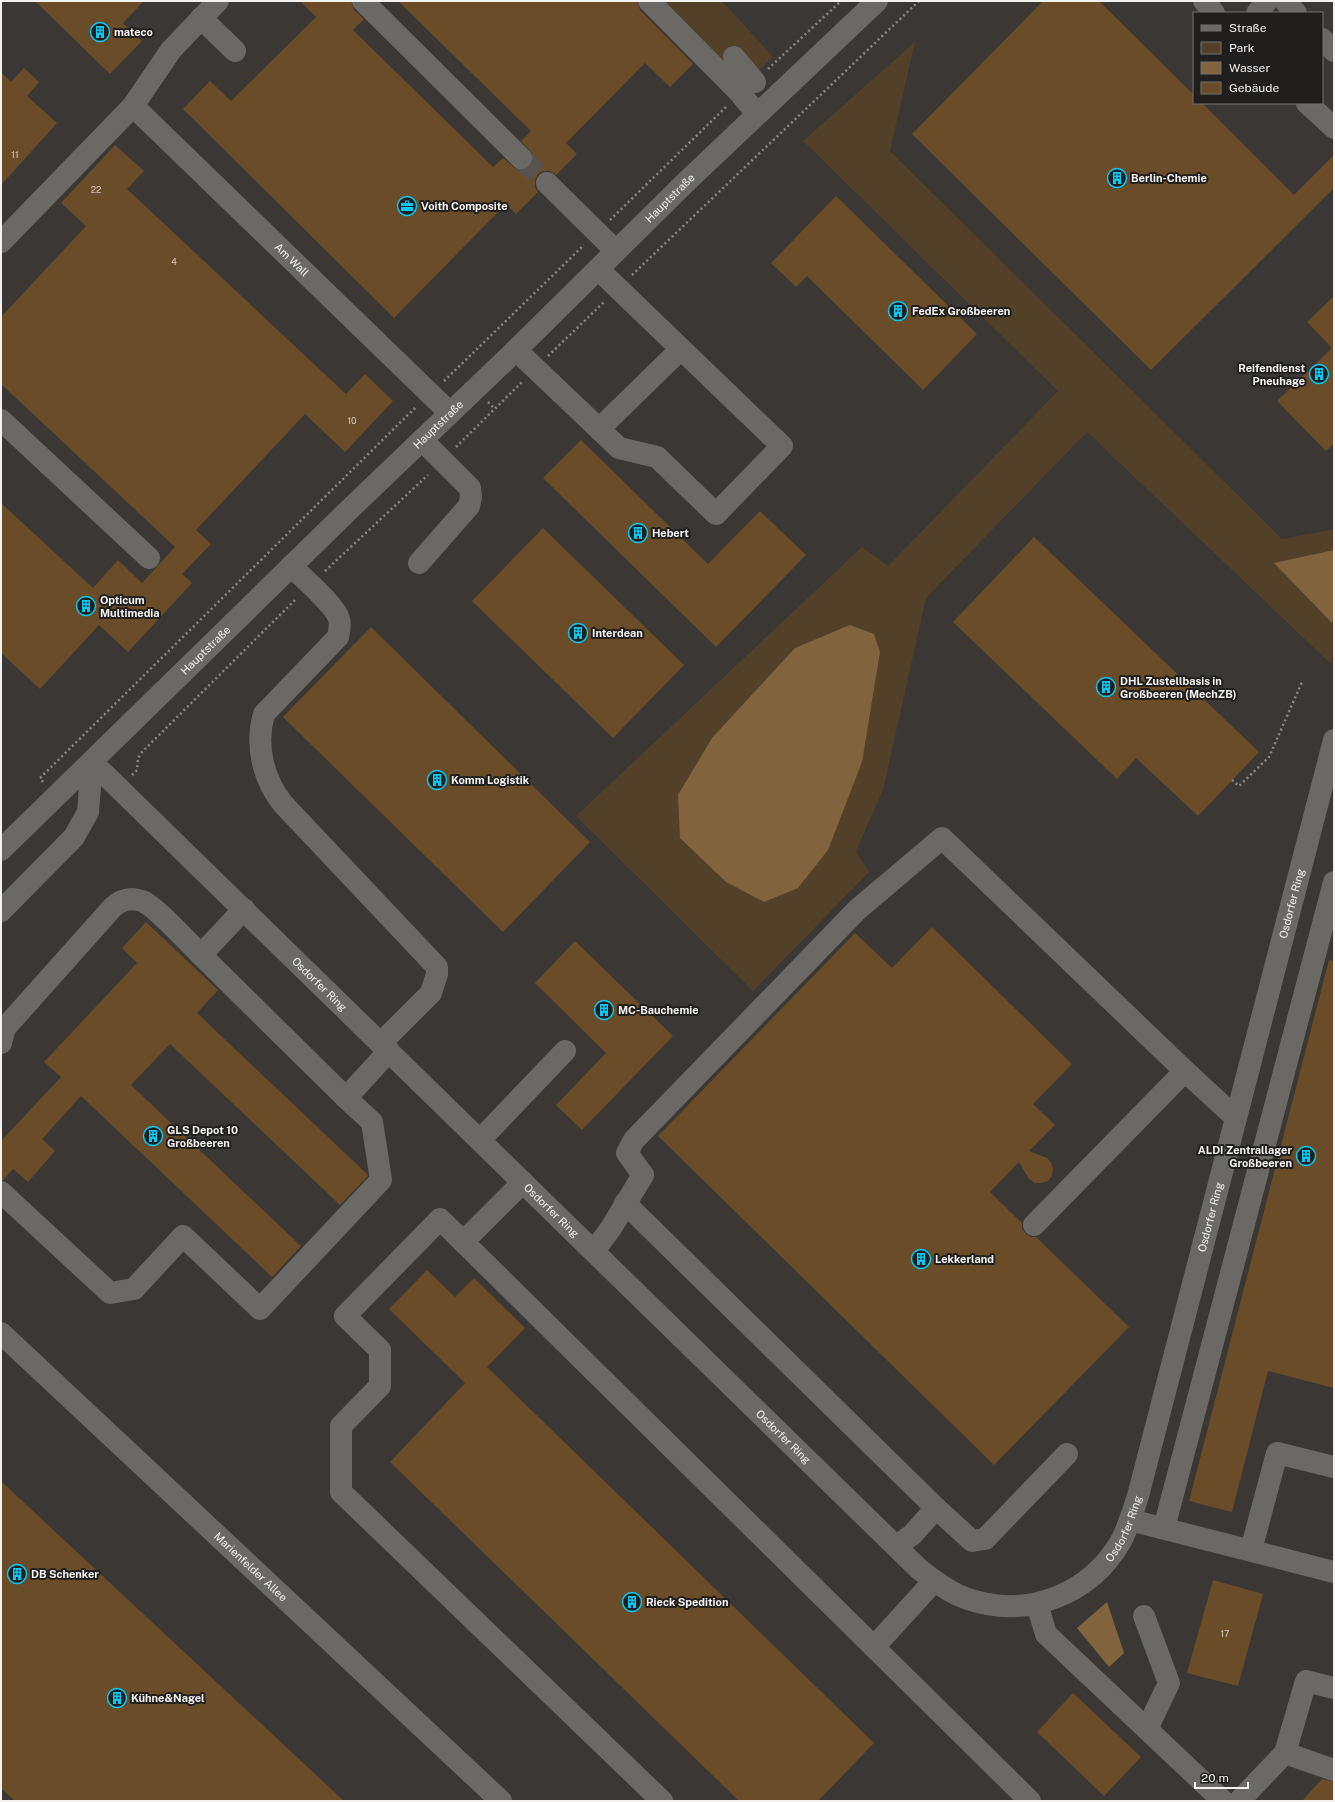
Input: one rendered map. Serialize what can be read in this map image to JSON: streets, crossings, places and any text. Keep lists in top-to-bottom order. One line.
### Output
{"streets":{"street":["Hauptstraße","Am Wall","Osdorfer Ring","Marienfelder Allee"]},"crossings":[["Hauptstraße","Am Wall"],["Hauptstraße","Osdorfer Ring"]],"places":{"building":["mateco","Berlin-Chemie","FedEx Großbeeren","Reifendienst Pneuhage","Hebert","Opticum Multimedia","Interdean","DHL Zustellbasis in Großbeeren (MechZB)","Komm Logistik","MC-Bauchemie","GLS Depot 10 Großbeeren","ALDI Zentrallager Großbeeren","Lekkerland","DB Schenker","Rieck Spedition","Kühne&Nagel"],"office":["Voith Composite"]},"house_numbers":["11","22","4","10","17"],"legend":["Straße","Park","Wasser","Gebäude"],"scale_bar":"20 m"}
